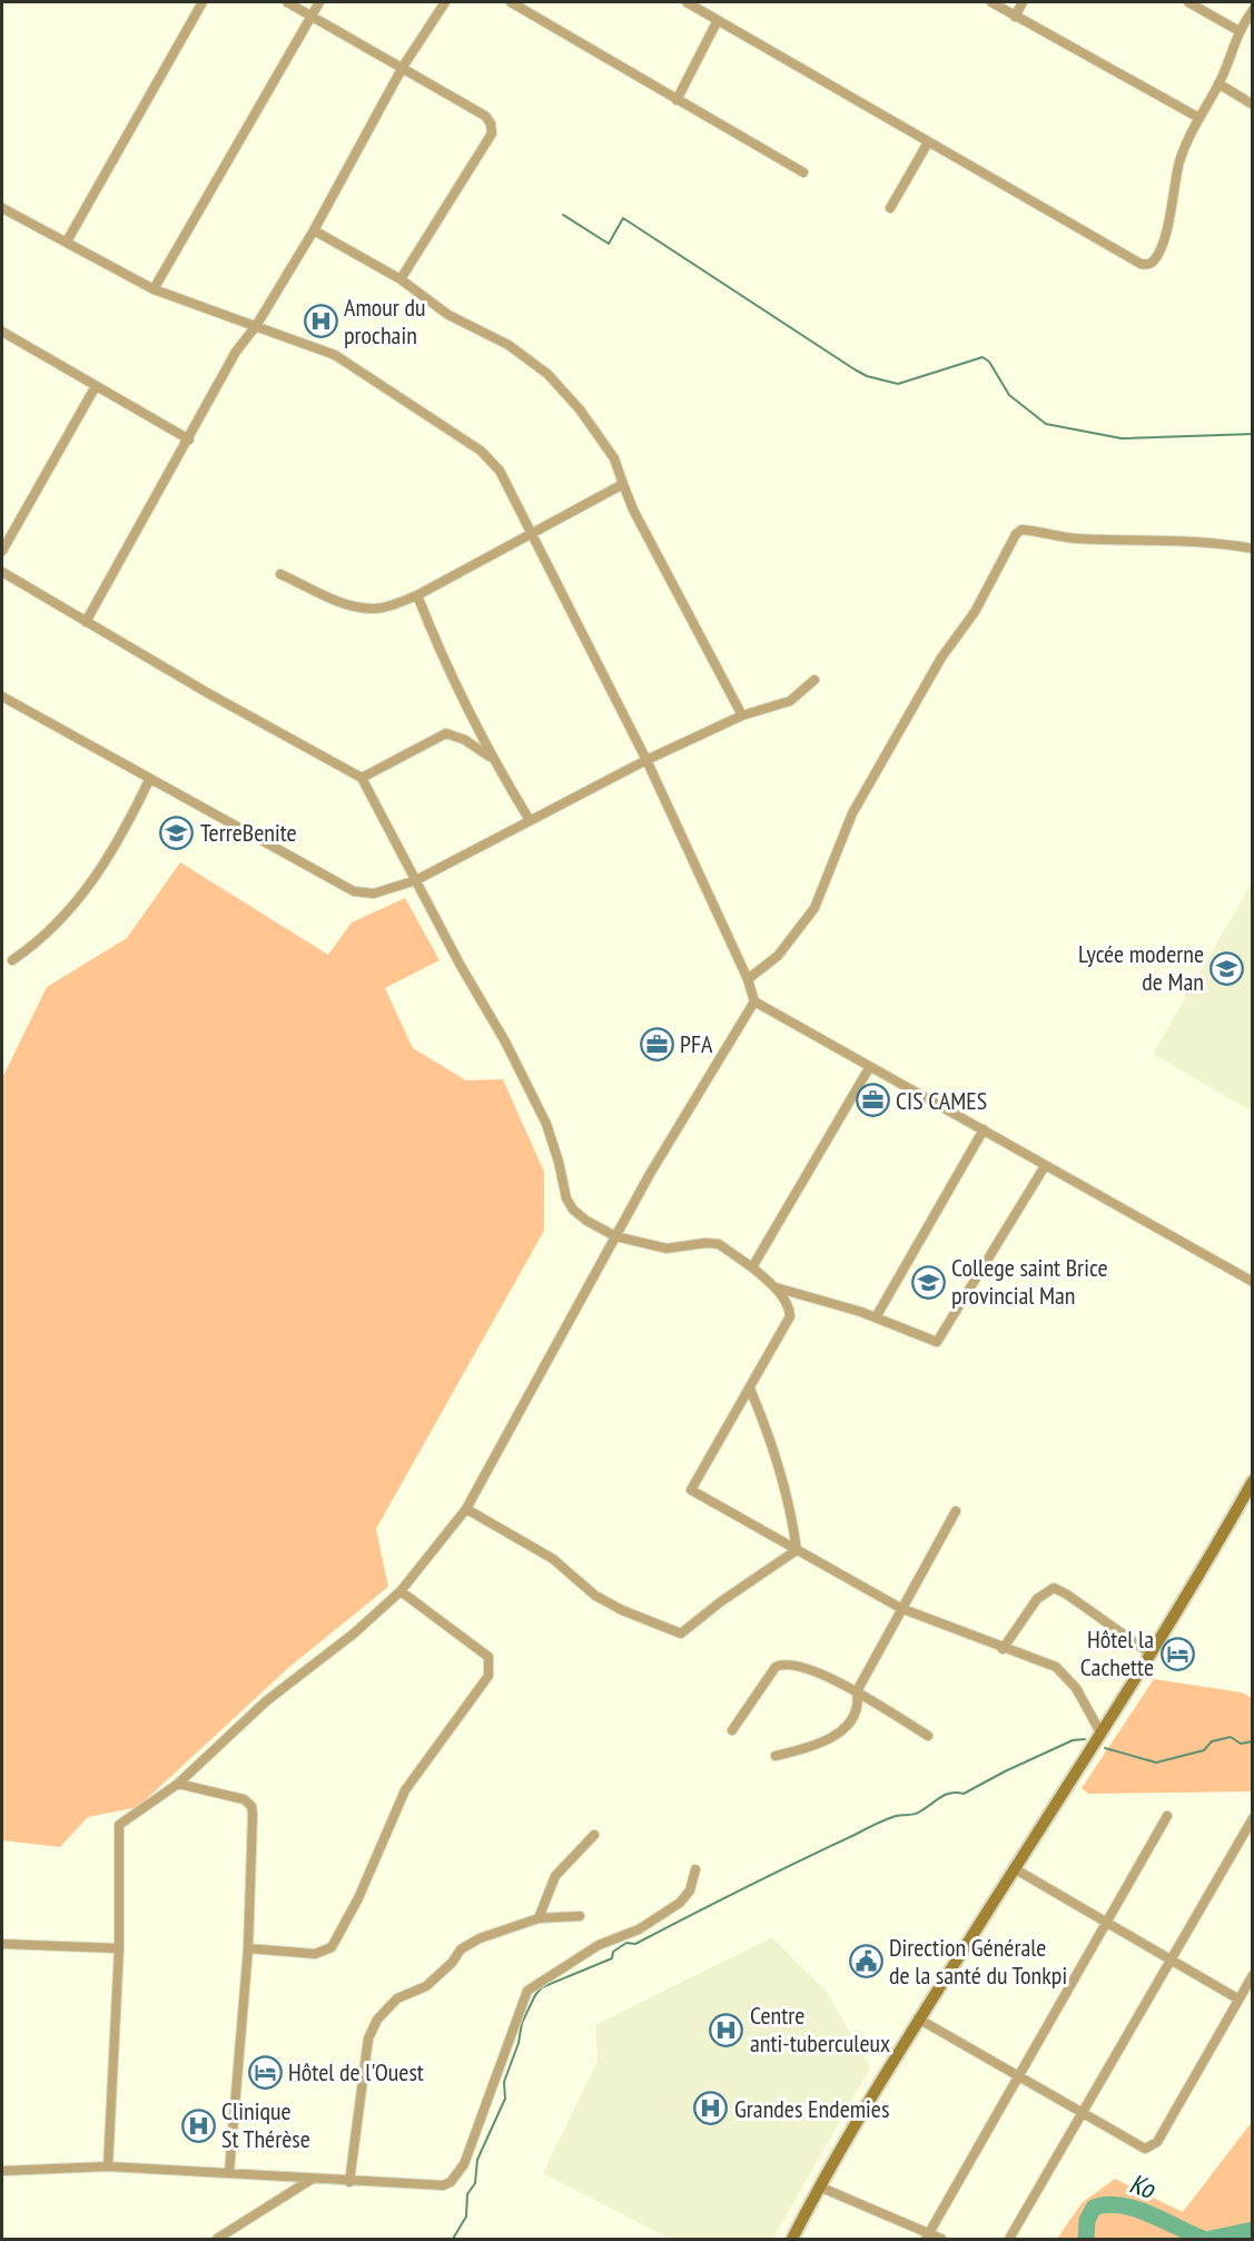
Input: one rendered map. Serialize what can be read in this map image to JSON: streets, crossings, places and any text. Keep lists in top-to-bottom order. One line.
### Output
{"water":["Ko"],"places":{"hospital":["Amour du prochain","Centre anti-tuberculeux","Grandes Endemies","Clinique St Thérèse"],"school or university":["TerreBenite","Lycée moderne de Man","College saint Brice provincial Man"],"office":["PFA","CIS CAMES"],"hotel":["Hôtel la Cachette","Hôtel de l'Ouest"],"public building":["Direction Générale de la santé du Tonkpi"]}}
